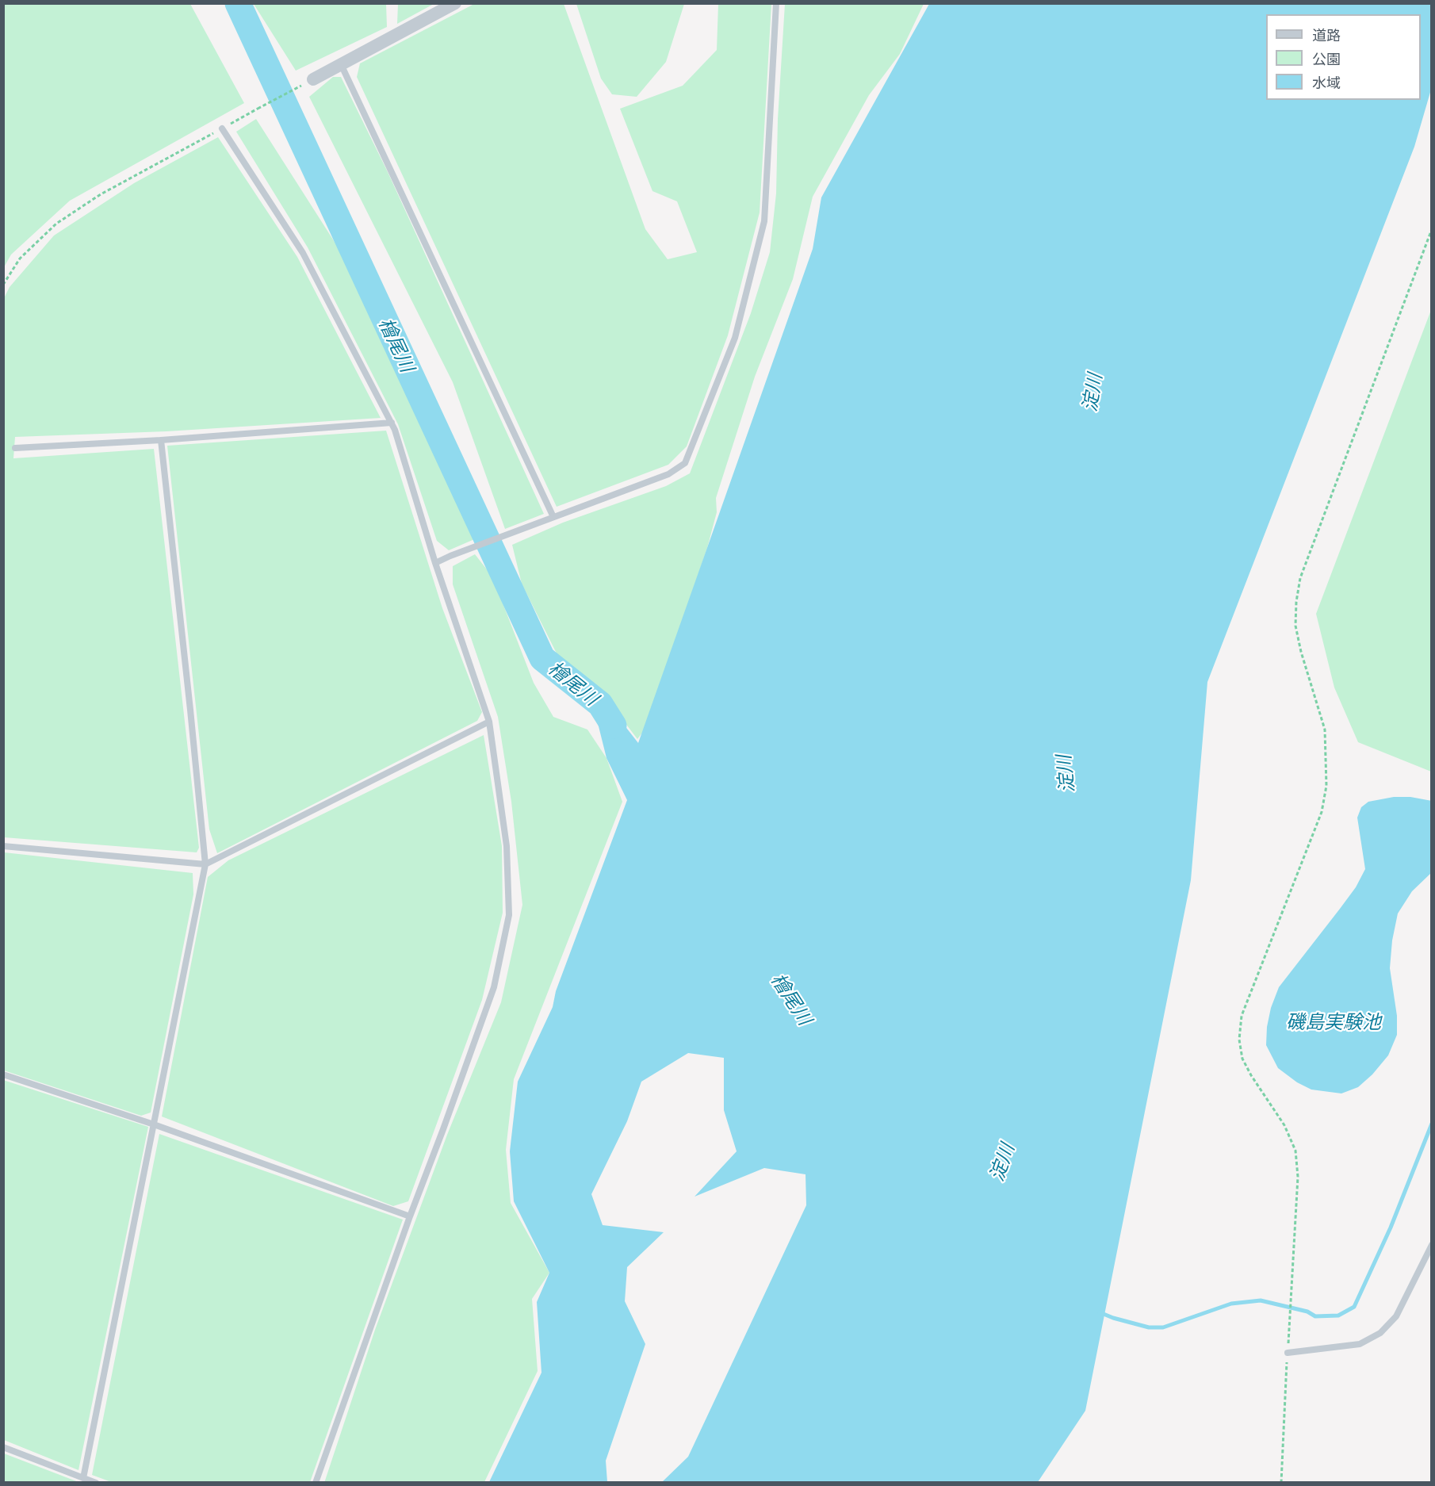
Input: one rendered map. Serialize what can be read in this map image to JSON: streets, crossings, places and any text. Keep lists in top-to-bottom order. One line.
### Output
{"water":["檜尾川","淀川","磯島実験池"],"legend":["道路","公園","水域"]}
